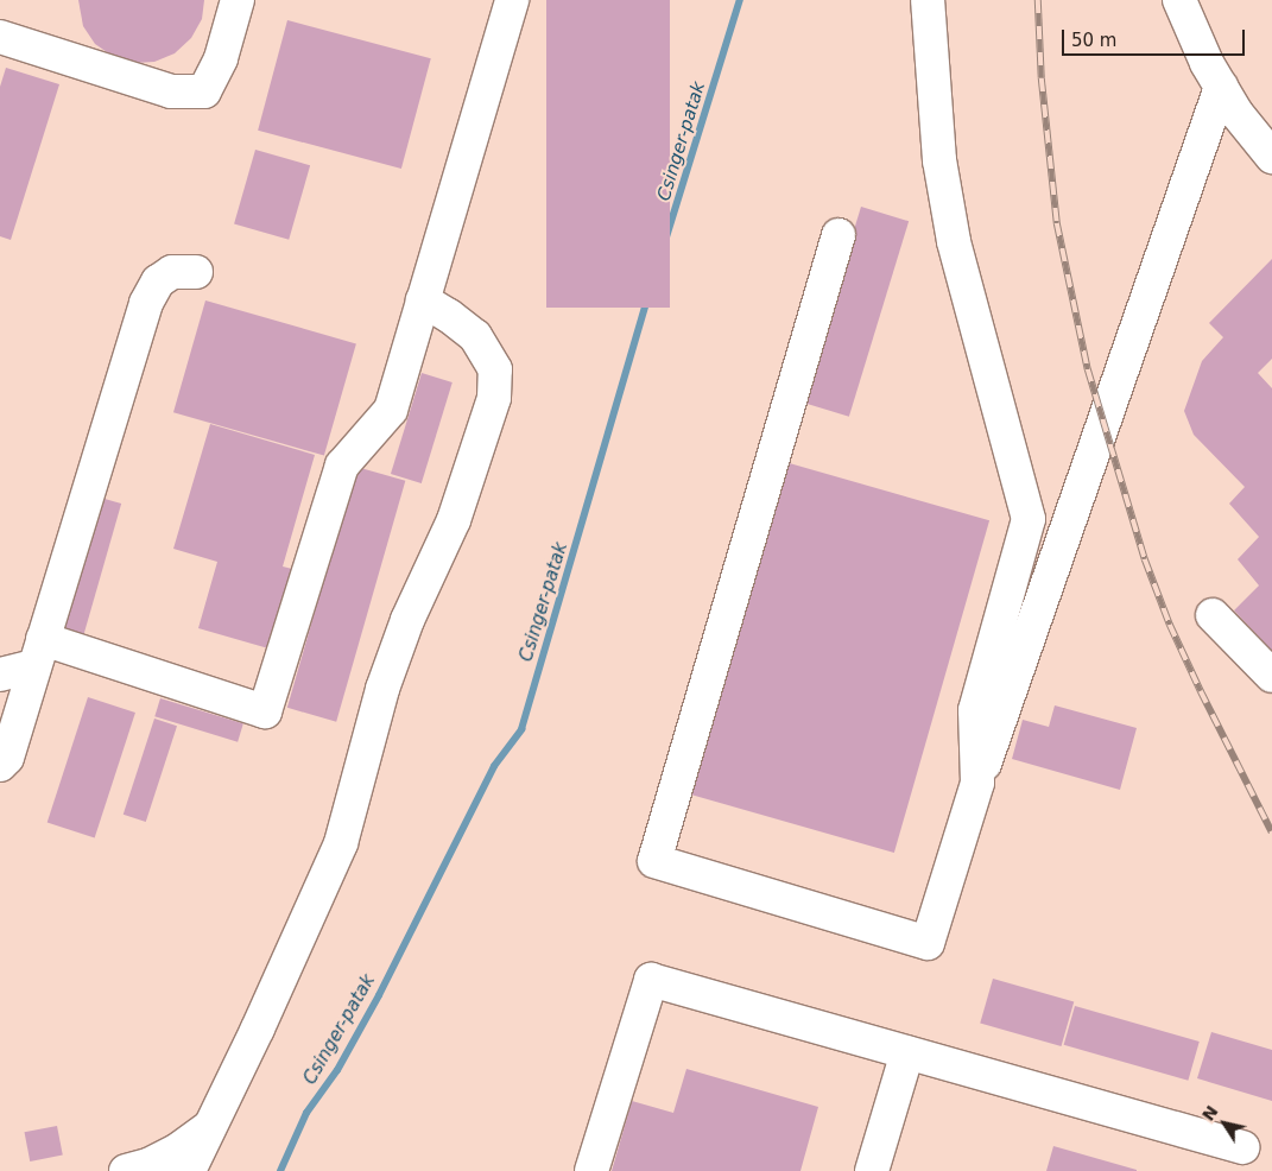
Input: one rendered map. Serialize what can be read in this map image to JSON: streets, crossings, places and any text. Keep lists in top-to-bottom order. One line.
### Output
{"water":["Csinger-patak"],"scale_bar":"50 m","north":"top left"}
